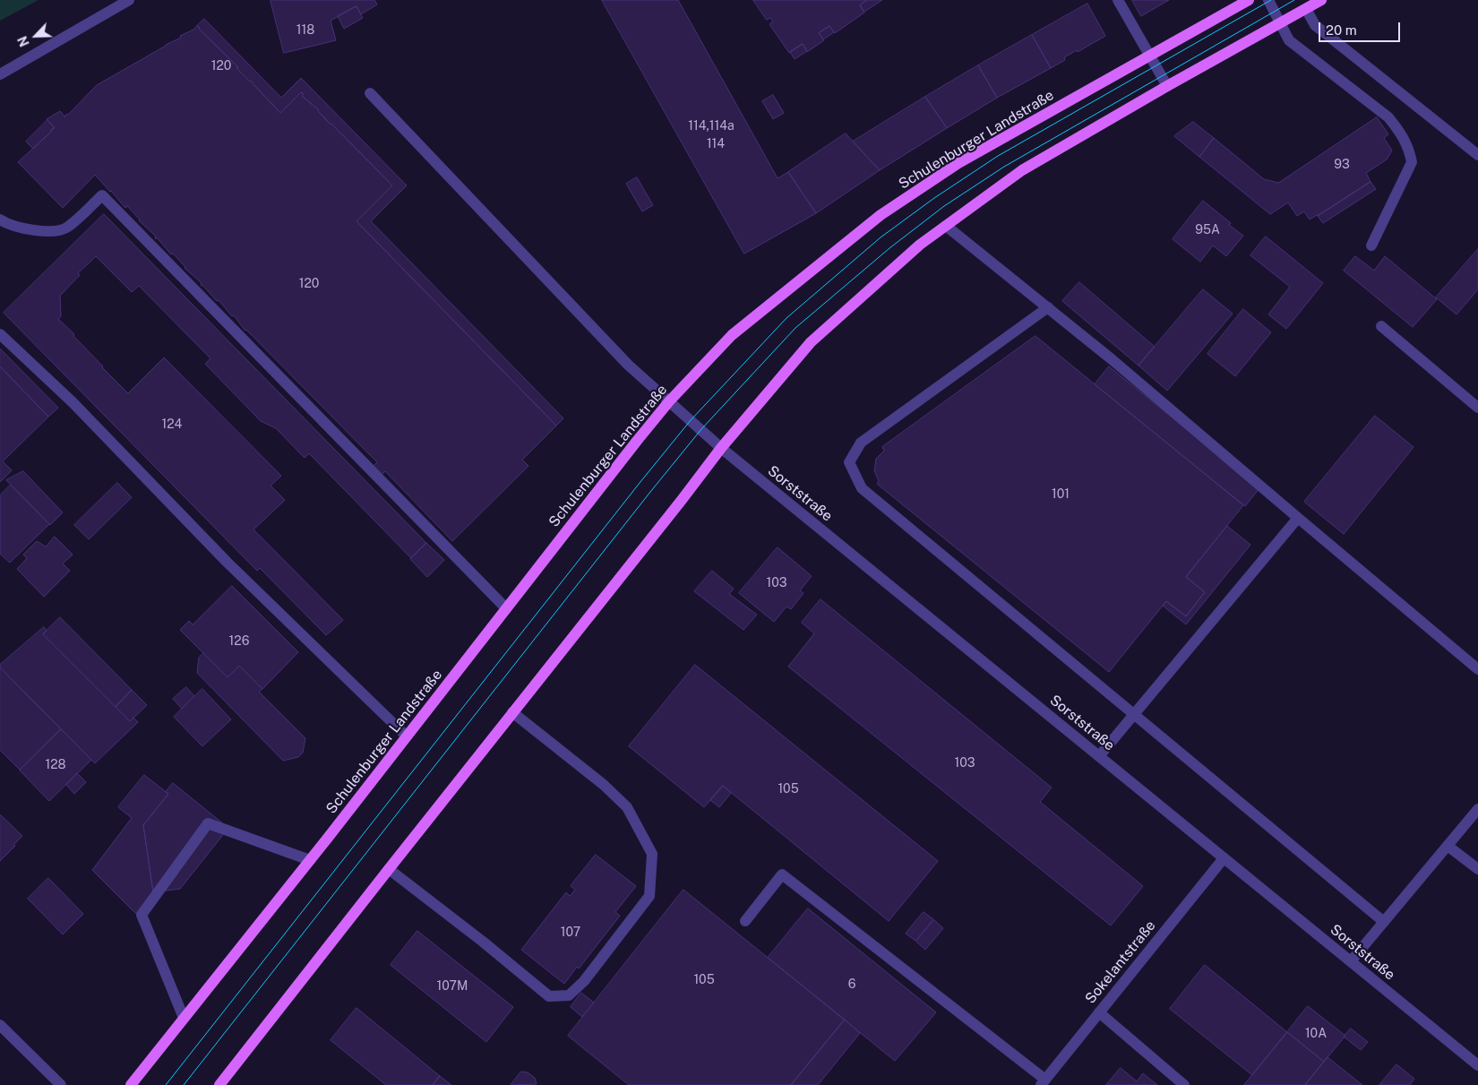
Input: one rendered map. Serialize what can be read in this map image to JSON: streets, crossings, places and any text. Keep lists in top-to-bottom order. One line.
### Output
{"streets":{"main road":["Schulenburger Landstraße"],"street":["Sorststraße","Sokelantstraße"]},"crossings":[["Schulenburger Landstraße","Sorststraße"],["Sorststraße","Sokelantstraße"]],"house_numbers":["118","120","114,114a","114","93","95A","120","124","101","103","126","103","128","105","107","105","6","107M","10A"],"scale_bar":"20 m","north":"bottom left"}
